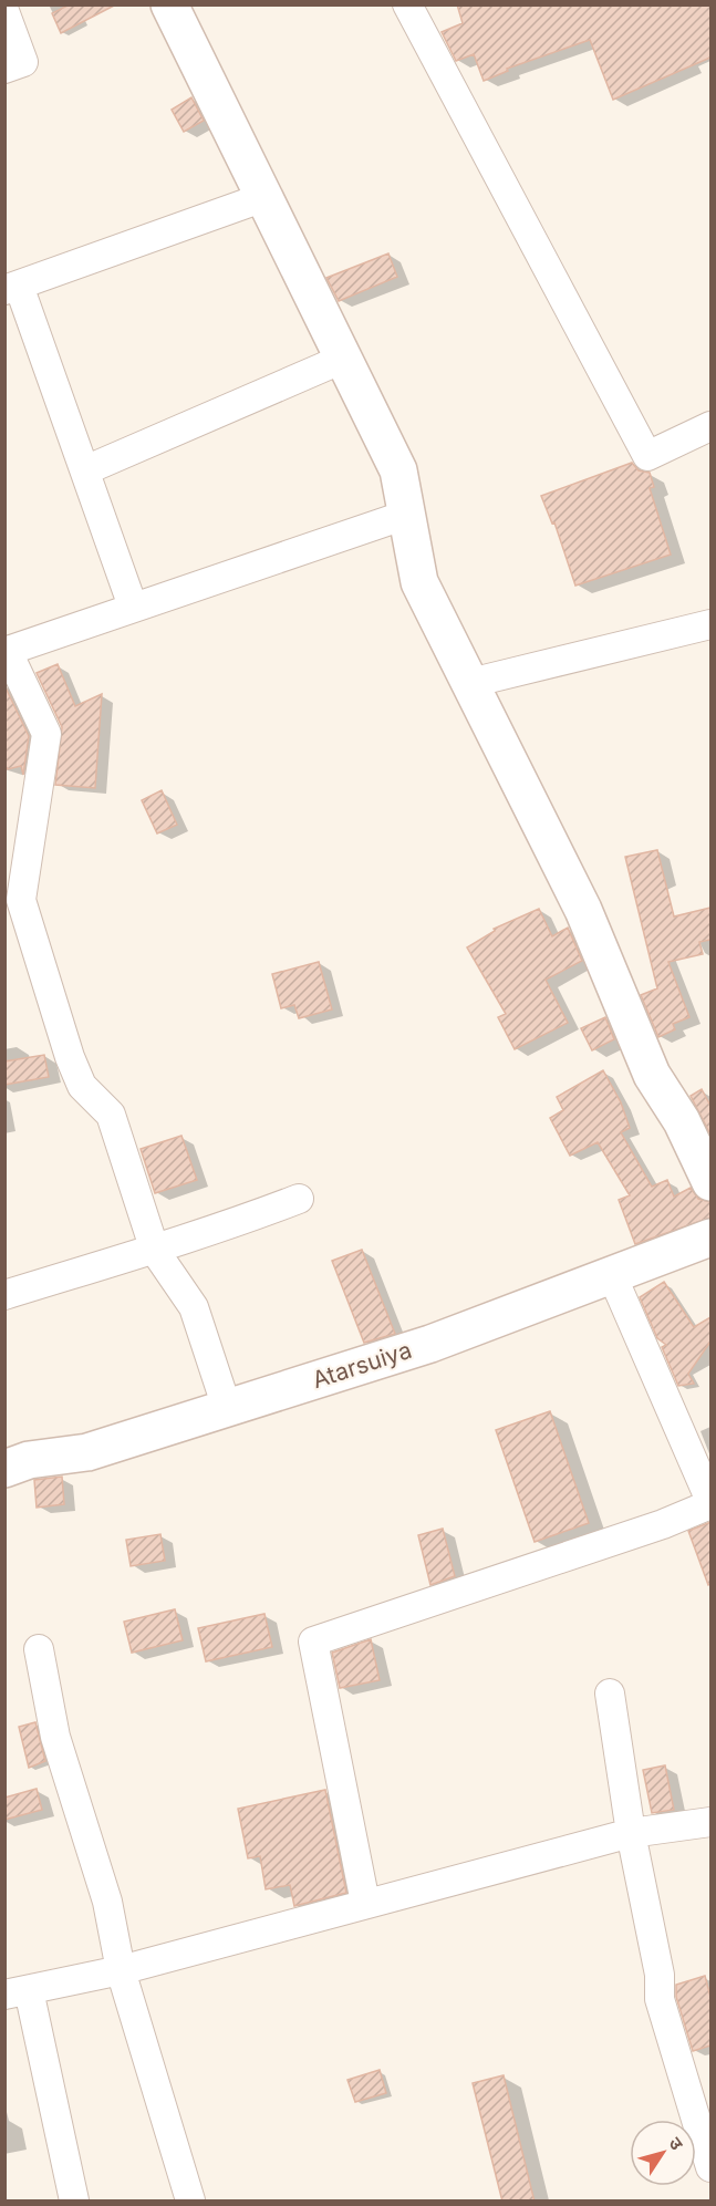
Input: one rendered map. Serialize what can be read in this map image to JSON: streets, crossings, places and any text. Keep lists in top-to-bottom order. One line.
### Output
{"streets":{"street":["Atarsuiya"]},"north":"top right"}
